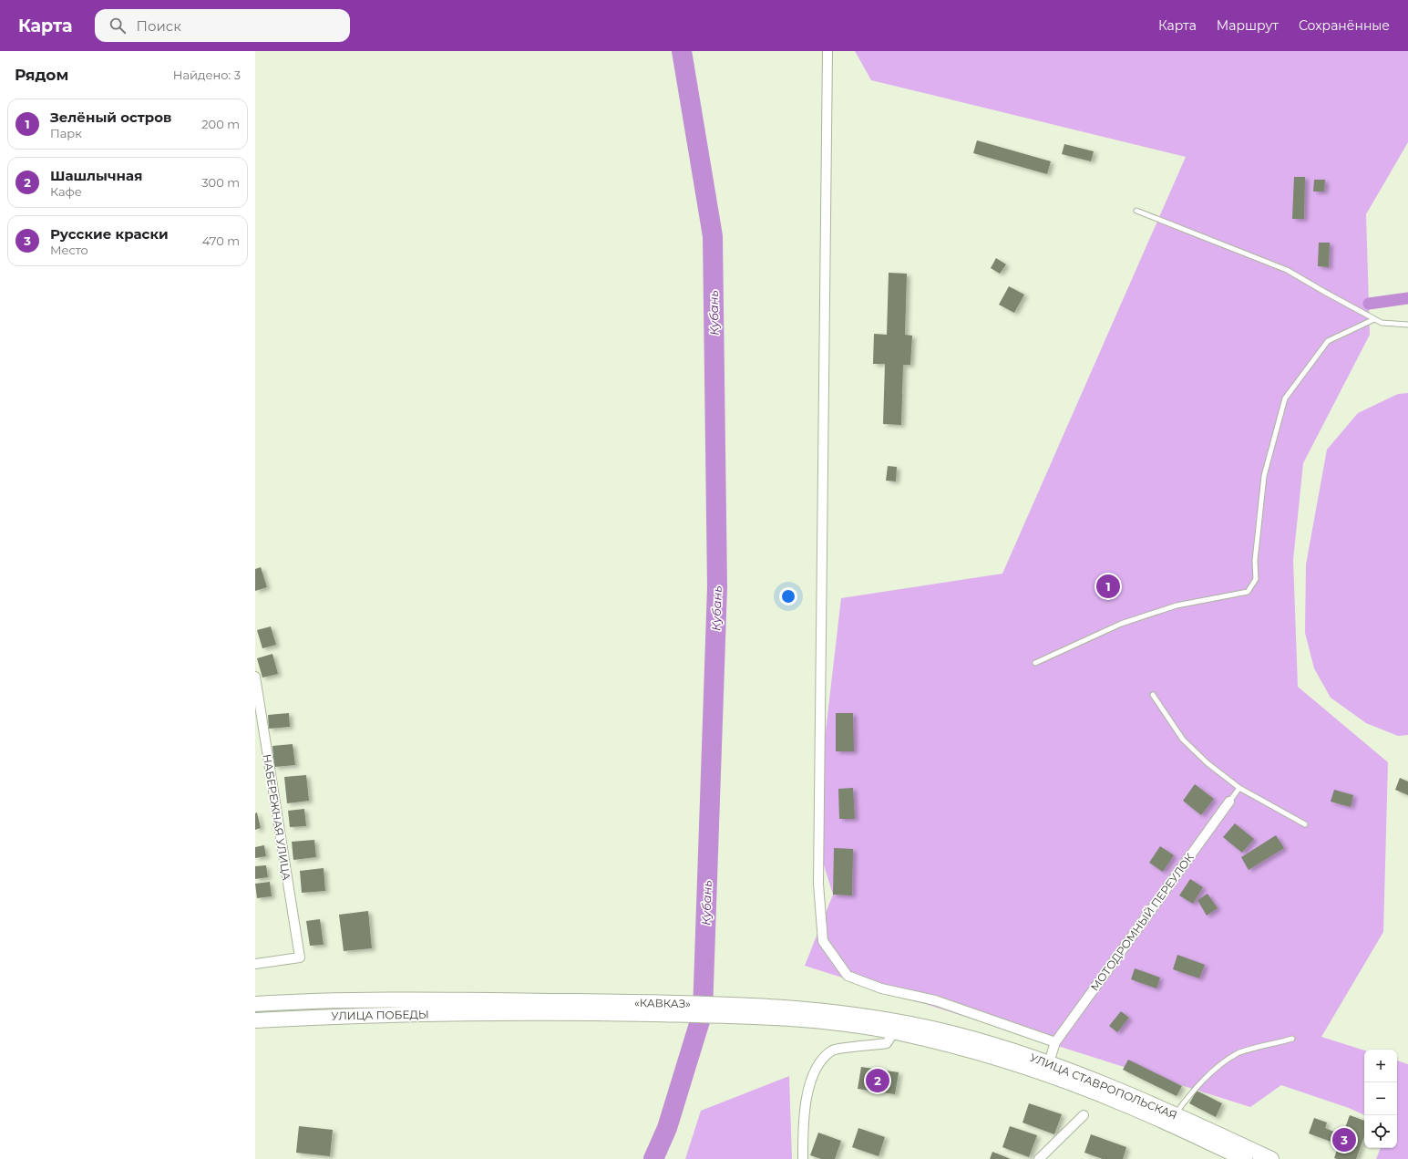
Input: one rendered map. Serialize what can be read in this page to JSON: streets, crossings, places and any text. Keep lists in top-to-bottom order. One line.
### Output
{"streets":{"highway":["«КАВКАЗ»","УЛИЦА ПОБЕДЫ","УЛИЦА СТАВРОПОЛЬСКАЯ"],"street":["НАБЕРЕЖНАЯ УЛИЦА","МОТОДРОМНЫЙ ПЕРЕУЛОК"]},"crossings":[["МОТОДРОМНЫЙ ПЕРЕУЛОК","УЛИЦА СТАВРОПОЛЬСКАЯ"],["«КАВКАЗ»","УЛИЦА ПОБЕДЫ"],["«КАВКАЗ»","УЛИЦА СТАВРОПОЛЬСКАЯ"]],"water":["Кубань"],"page":{"header":"Карта","search":"Поиск","nav":["Карта","Маршрут","Сохранённые"],"heading":["Рядом","Найдено: 3"],"list":[{"mark":"1","name":"Зелёный остров","note":"Парк","value":"200 m"},{"mark":"2","name":"Шашлычная","note":"Кафе","value":"300 m"},{"mark":"3","name":"Русские краски","note":"Место","value":"470 m"}],"pins":["1","2","3"],"map_buttons":["+","−"]}}
